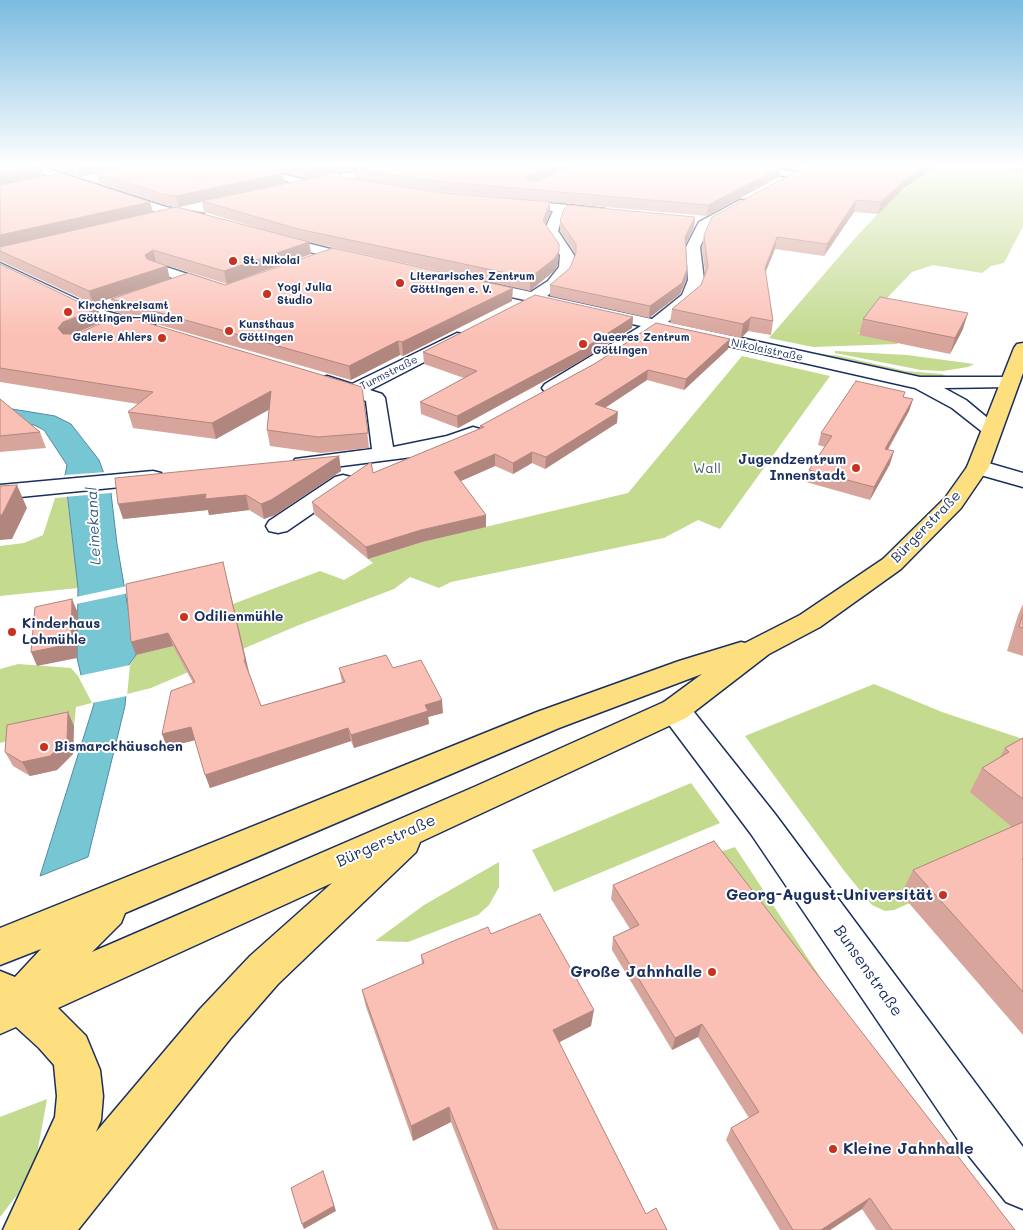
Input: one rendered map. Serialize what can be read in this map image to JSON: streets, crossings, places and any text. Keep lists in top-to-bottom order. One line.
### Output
{"streets":{"main road":["Bürgerstraße"],"street":["Nikolaistraße","Turmstraße","Bunsenstraße"]},"crossings":[["Nikolaistraße","Bürgerstraße"],["Bürgerstraße","Bunsenstraße"]],"water":["Leinekanal"],"parks":["Wall"],"places":["St. Nikolai","Literarisches Zentrum Göttingen e. V.","Yogi Julia Studio","Kirchenkreisamt Göttingen–Münden","Kunsthaus Göttingen","Galerie Ahlers","Queeres Zentrum Göttingen","Jugendzentrum Innenstadt","Odilienmühle","Kinderhaus Lohmühle","Bismarckhäuschen","Georg-August-Universität","Große Jahnhalle","Kleine Jahnhalle"]}
